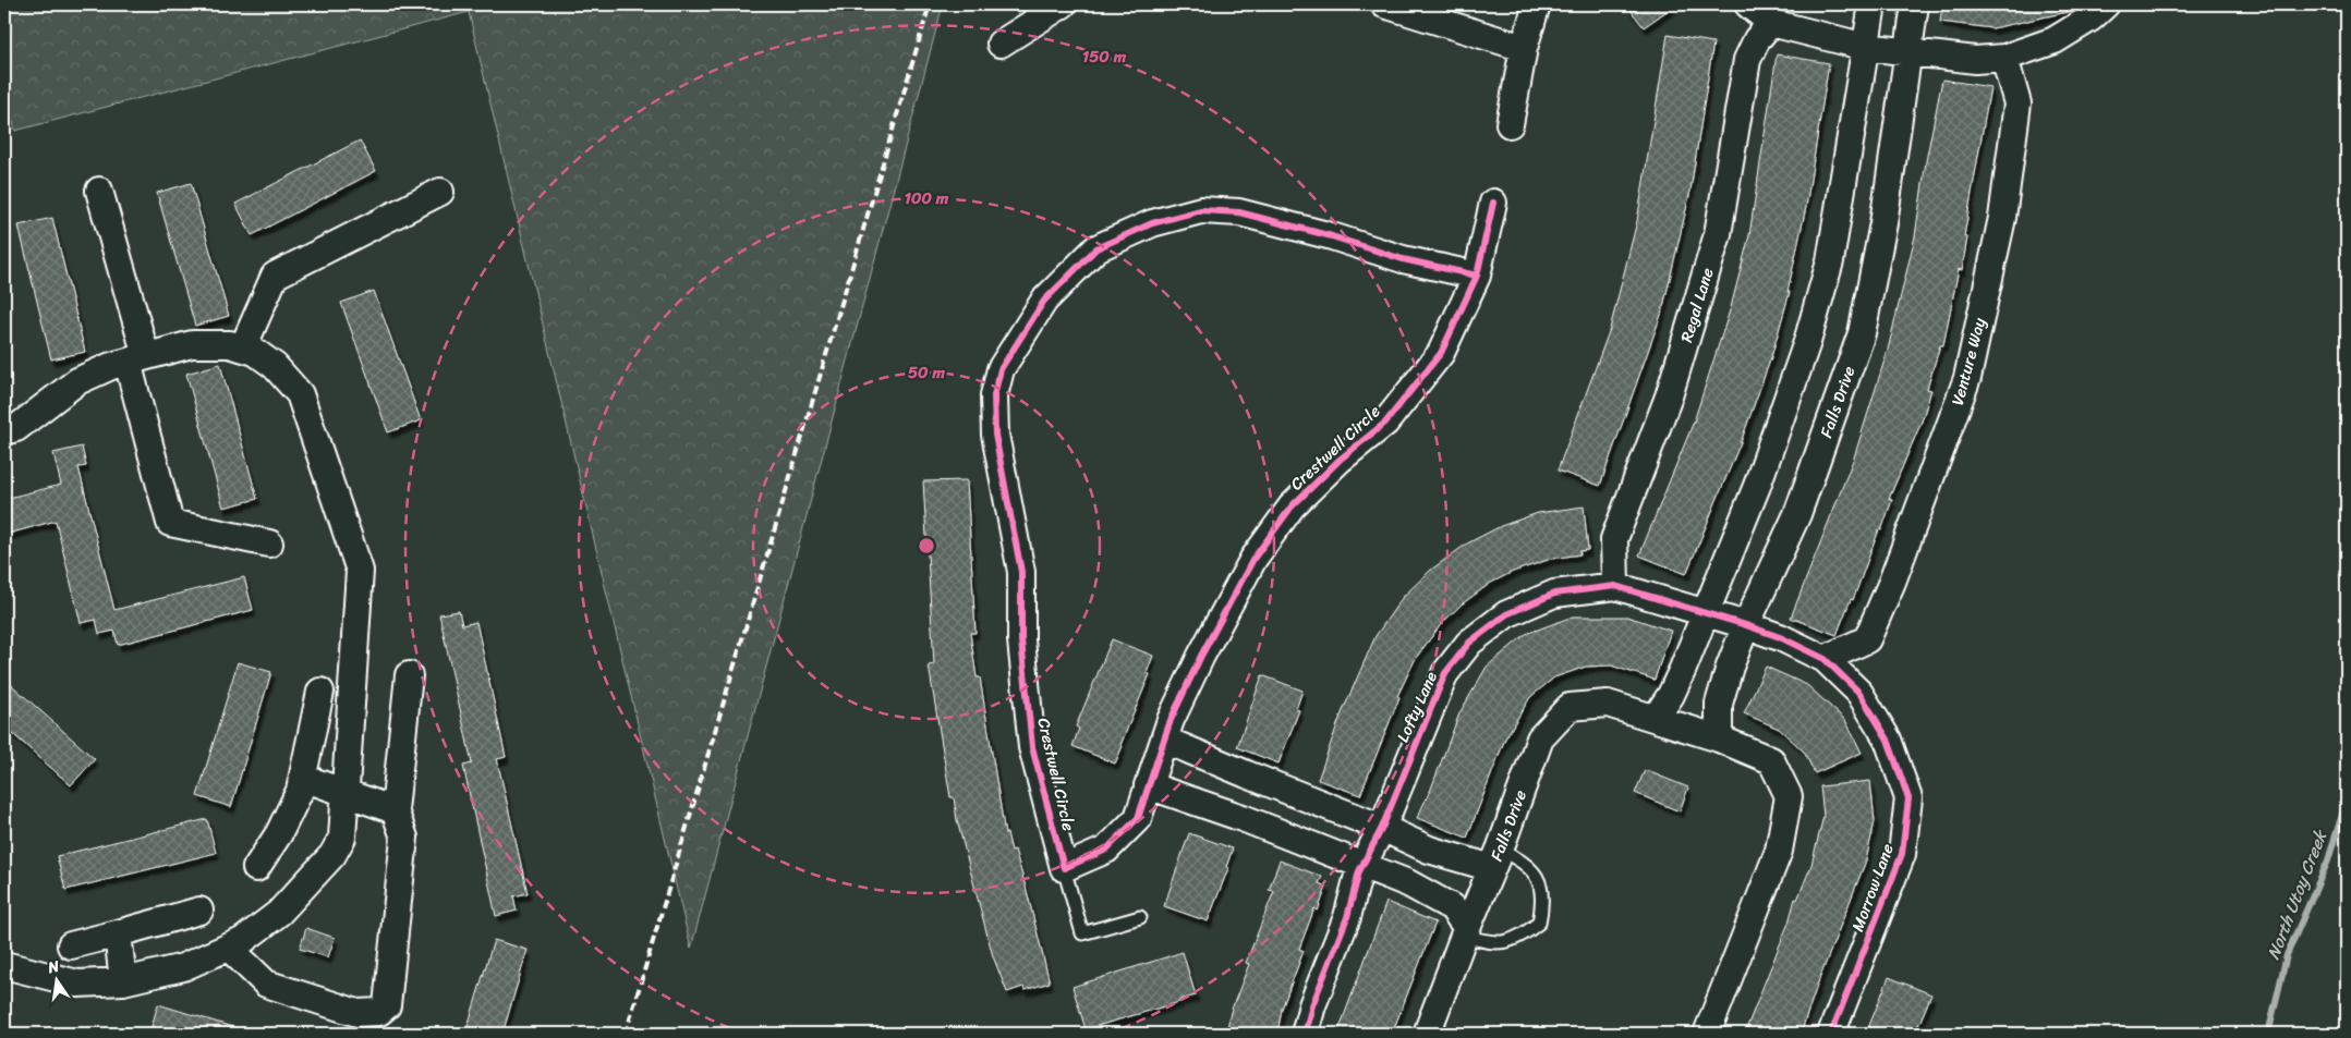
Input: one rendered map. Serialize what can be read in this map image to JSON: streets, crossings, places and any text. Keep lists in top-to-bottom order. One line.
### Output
{"streets":{"street":["Regal Lane","Venture Way","Falls Drive","Crestwell Circle","Lofty Lane","Morrow Lane"]},"crossings":[["Regal Lane","Lofty Lane"],["Venture Way","Morrow Lane"],["Falls Drive","Lofty Lane"],["Falls Drive","Morrow Lane"],["Lofty Lane","Morrow Lane"]],"water":["North Utoy Creek"],"north":"top","rings":["150 m","100 m","50 m"]}
